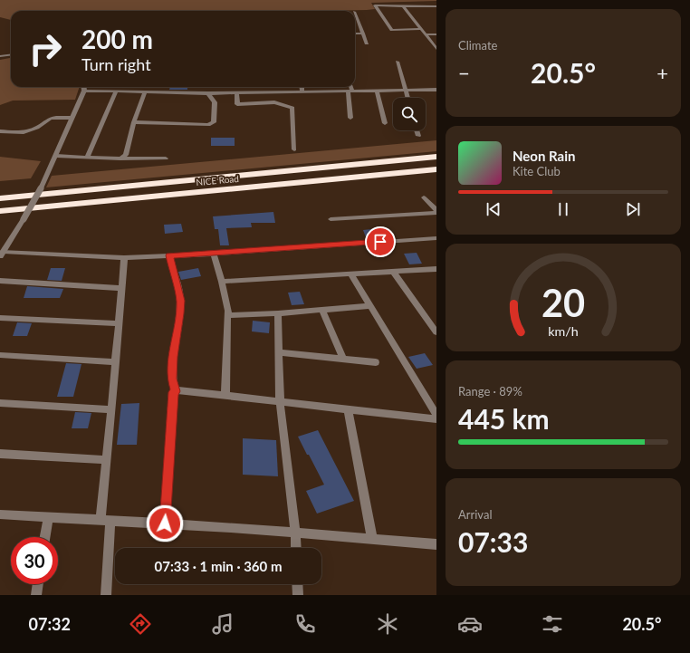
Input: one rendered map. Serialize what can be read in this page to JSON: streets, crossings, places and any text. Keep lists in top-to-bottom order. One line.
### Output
{"streets":{"highway":["NICE Road"]},"page":{"tile":["Climate",["Range · 89%","445 km"],["Arrival","07:33"]],"turn":["200 m","Turn right"],"heat":["−","20.5°","+"],"song":["Neon Rain","Kite Club"],"limit":"30","trip":"07:33 · 1 min · 360 m","tabs":["07:32","20.5°"],"gauge":["20","km/h"]}}
